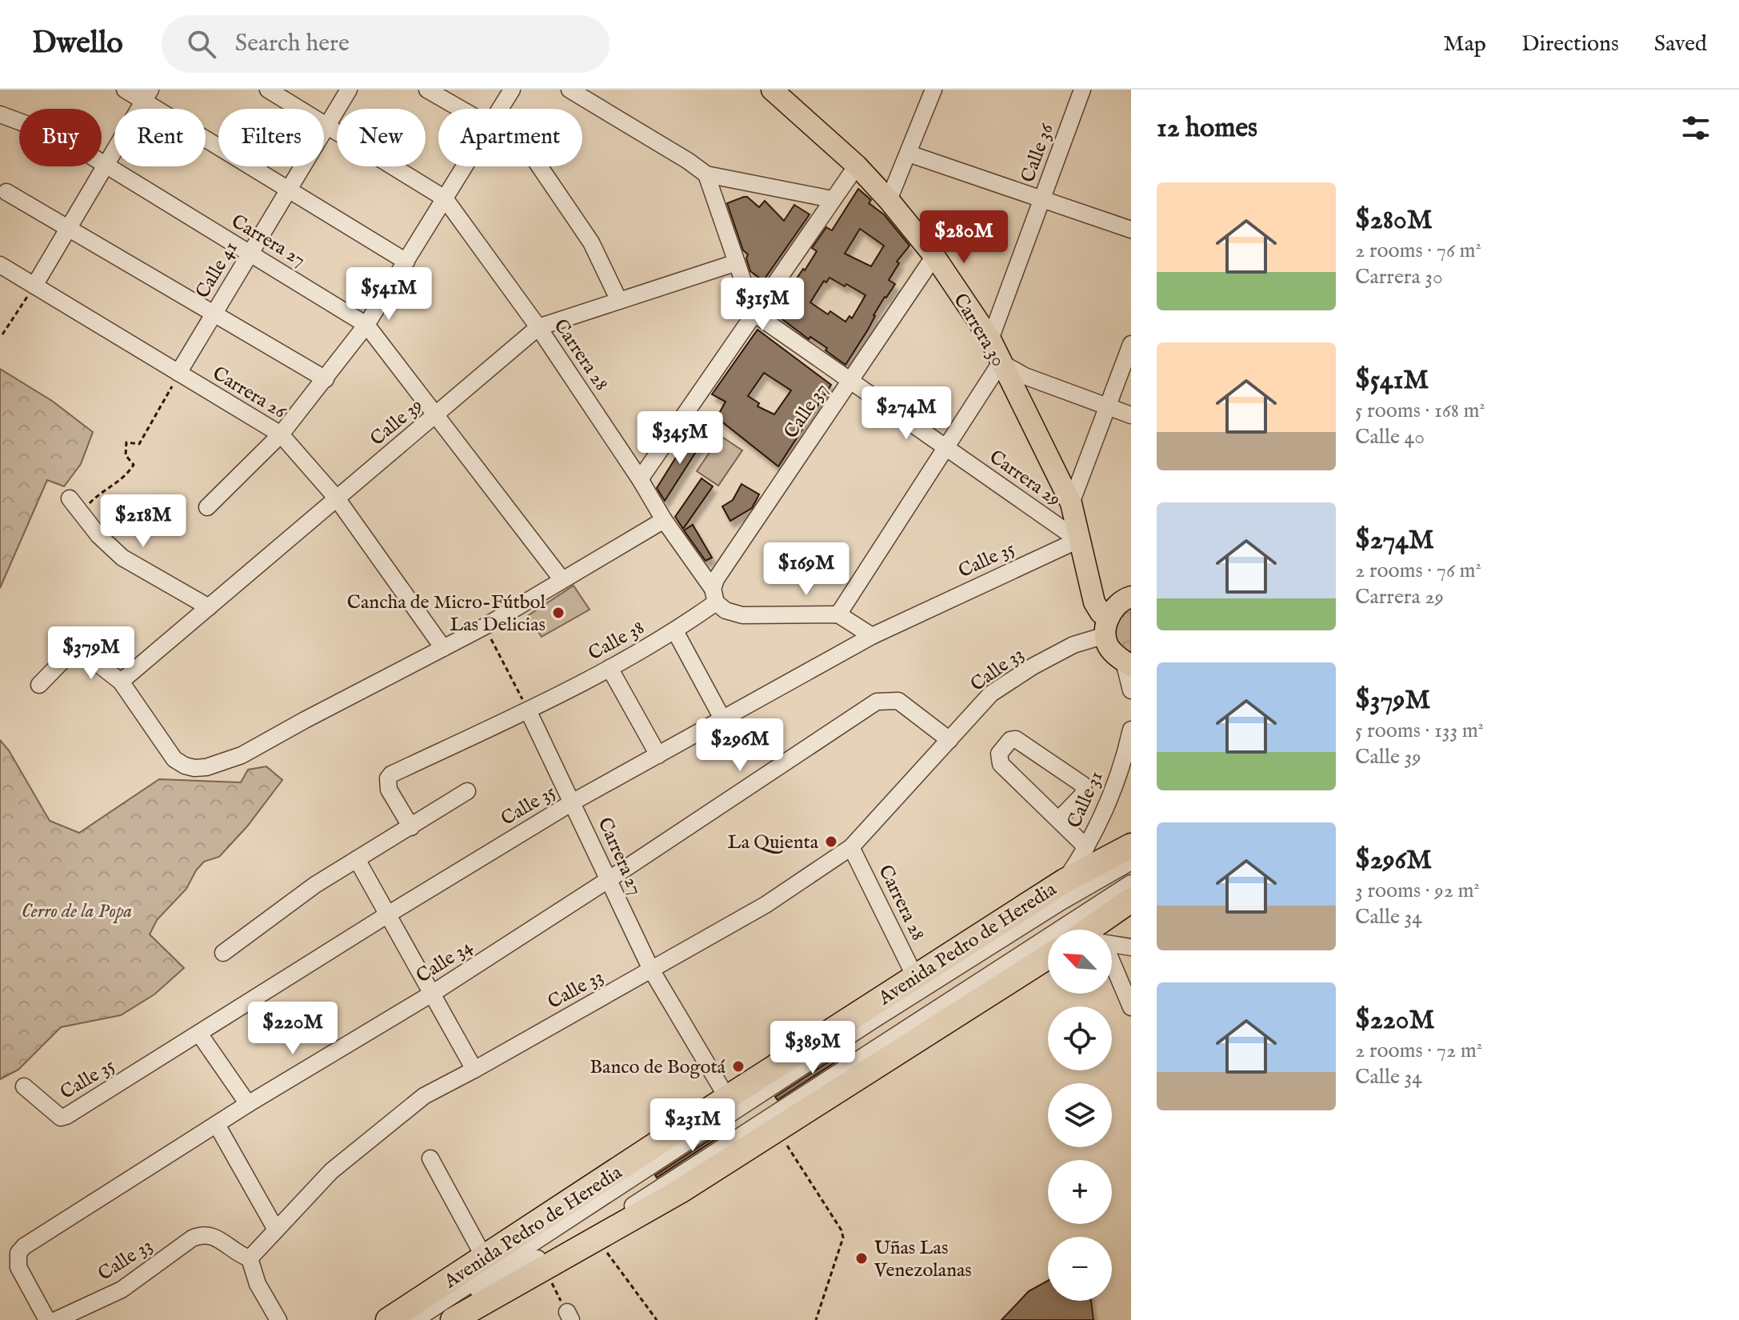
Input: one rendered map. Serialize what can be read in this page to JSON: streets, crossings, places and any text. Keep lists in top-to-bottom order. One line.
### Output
{"streets":{"highway":["Avenida Pedro de Heredia"],"main road":["Carrera 30"],"street":["Calle 36","Carrera 27","Calle 41","Carrera 28","Carrera 26","Calle 37","Calle 39","Carrera 29","Calle 35","Calle 38","Calle 33","Calle 31","Calle 34"]},"crossings":[["Calle 36","Carrera 30"],["Carrera 27","Calle 41"],["Carrera 27","Calle 39"],["Carrera 27","Calle 35"],["Carrera 27","Calle 38"],["Carrera 27","Calle 33"],["Carrera 27","Avenida Pedro de Heredia"],["Carrera 27","Calle 34"],["Calle 41","Carrera 26"],["Carrera 30","Calle 37"],["Carrera 30","Carrera 29"],["Carrera 30","Calle 35"],["Carrera 30","Calle 33"],["Carrera 28","Calle 37"],["Carrera 28","Calle 39"],["Carrera 28","Calle 38"],["Carrera 28","Calle 33"],["Carrera 28","Avenida Pedro de Heredia"],["Carrera 26","Calle 39"],["Calle 37","Carrera 29"],["Calle 37","Calle 38"],["Carrera 29","Calle 35"],["Calle 33","Calle 34"],["Calle 31","Avenida Pedro de Heredia"]],"parks":["Cerro de la Popa"],"places":["Cancha de Micro-Fútbol Las Delicias","La Quienta","Banco de Bogotá","Uñas Las Venezolanas"],"north":"top left","page":{"header":"Dwello","search":"Search here","nav":["Map","Directions","Saved"],"heading":"12 homes","chip":["Buy","Rent","Filters","New","Apartment"],"list":[{"name":"$280M","note":"2 rooms · 76 m² · Carrera 30"},{"name":"$541M","note":"5 rooms · 168 m² · Calle 40"},{"name":"$274M","note":"2 rooms · 76 m² · Carrera 29"},{"name":"$379M","note":"5 rooms · 133 m² · Calle 39"},{"name":"$296M","note":"3 rooms · 92 m² · Calle 34"},{"name":"$220M","note":"2 rooms · 72 m² · Calle 34"}],"price":["$280M","$541M","$315M","$274M","$345M","$218M","$169M","$379M","$296M","$220M","$389M","$231M"],"map_buttons":["+","−"]}}
